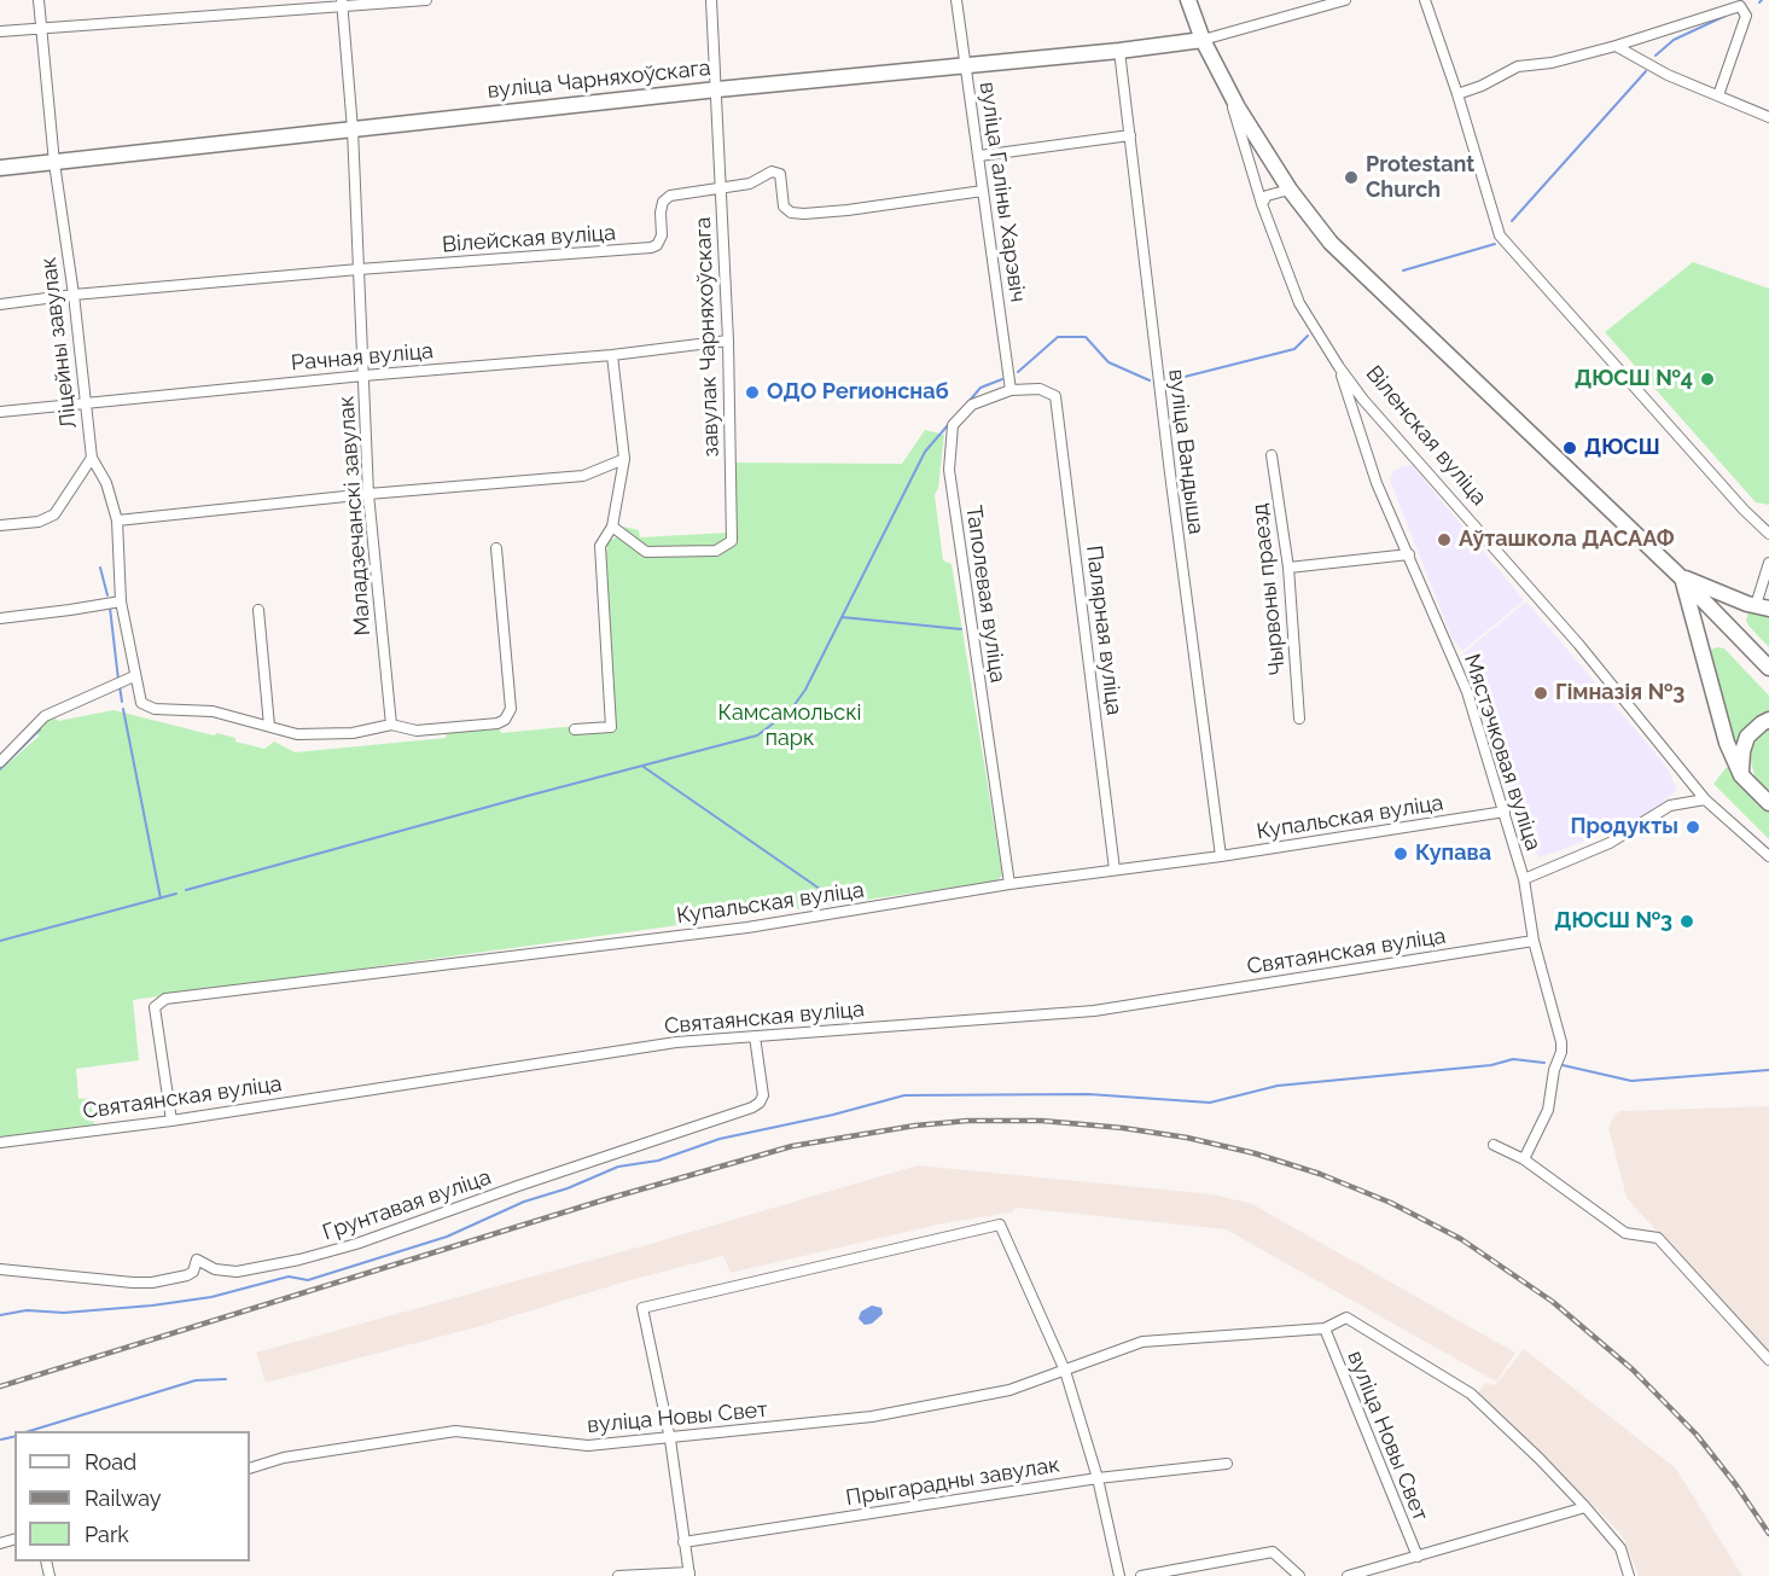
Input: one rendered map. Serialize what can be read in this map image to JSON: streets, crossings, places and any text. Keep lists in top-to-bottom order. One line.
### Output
{"streets":{"main road":["вуліца Чарняхоўскага","Віленская вуліца"],"street":["вуліца Галіны Харэвіч","Вілейская вуліца","завулак Чарняхоўскага","Ліцейны завулак","Рачная вуліца","вуліца Вандыша","Маладзечанскі завулак","Чырвоны праезд","Таполевая вуліца","Палярная вуліца","Мястэчковая вуліца","Купальская вуліца","Святаянская вуліца","Грунтавая вуліца","вуліца Новы Свет","Прыгарадны завулак"]},"crossings":[["вуліца Чарняхоўскага","вуліца Галіны Харэвіч"],["вуліца Чарняхоўскага","завулак Чарняхоўскага"],["вуліца Чарняхоўскага","Ліцейны завулак"],["вуліца Чарняхоўскага","Віленская вуліца"],["вуліца Чарняхоўскага","вуліца Вандыша"],["вуліца Чарняхоўскага","Маладзечанскі завулак"],["вуліца Галіны Харэвіч","Вілейская вуліца"],["вуліца Галіны Харэвіч","Таполевая вуліца"],["Вілейская вуліца","завулак Чарняхоўскага"],["Вілейская вуліца","Ліцейны завулак"],["Вілейская вуліца","Маладзечанскі завулак"],["завулак Чарняхоўскага","Рачная вуліца"],["Ліцейны завулак","Рачная вуліца"],["Рачная вуліца","Маладзечанскі завулак"],["Віленская вуліца","Мястэчковая вуліца"],["вуліца Вандыша","Купальская вуліца"],["Таполевая вуліца","Палярная вуліца"],["Таполевая вуліца","Купальская вуліца"],["Палярная вуліца","Купальская вуліца"],["Мястэчковая вуліца","Купальская вуліца"],["Мястэчковая вуліца","Святаянская вуліца"],["Купальская вуліца","Святаянская вуліца"],["Святаянская вуліца","Грунтавая вуліца"]],"parks":["Камсамольскі парк"],"places":["Protestant Church","ДЮСШ №4","ОДО Регионснаб","ДЮСШ","Аўташкола ДАСААФ","Гімназія №3","Продукты","Купава","ДЮСШ №3"],"legend":["Road","Railway","Park"]}
